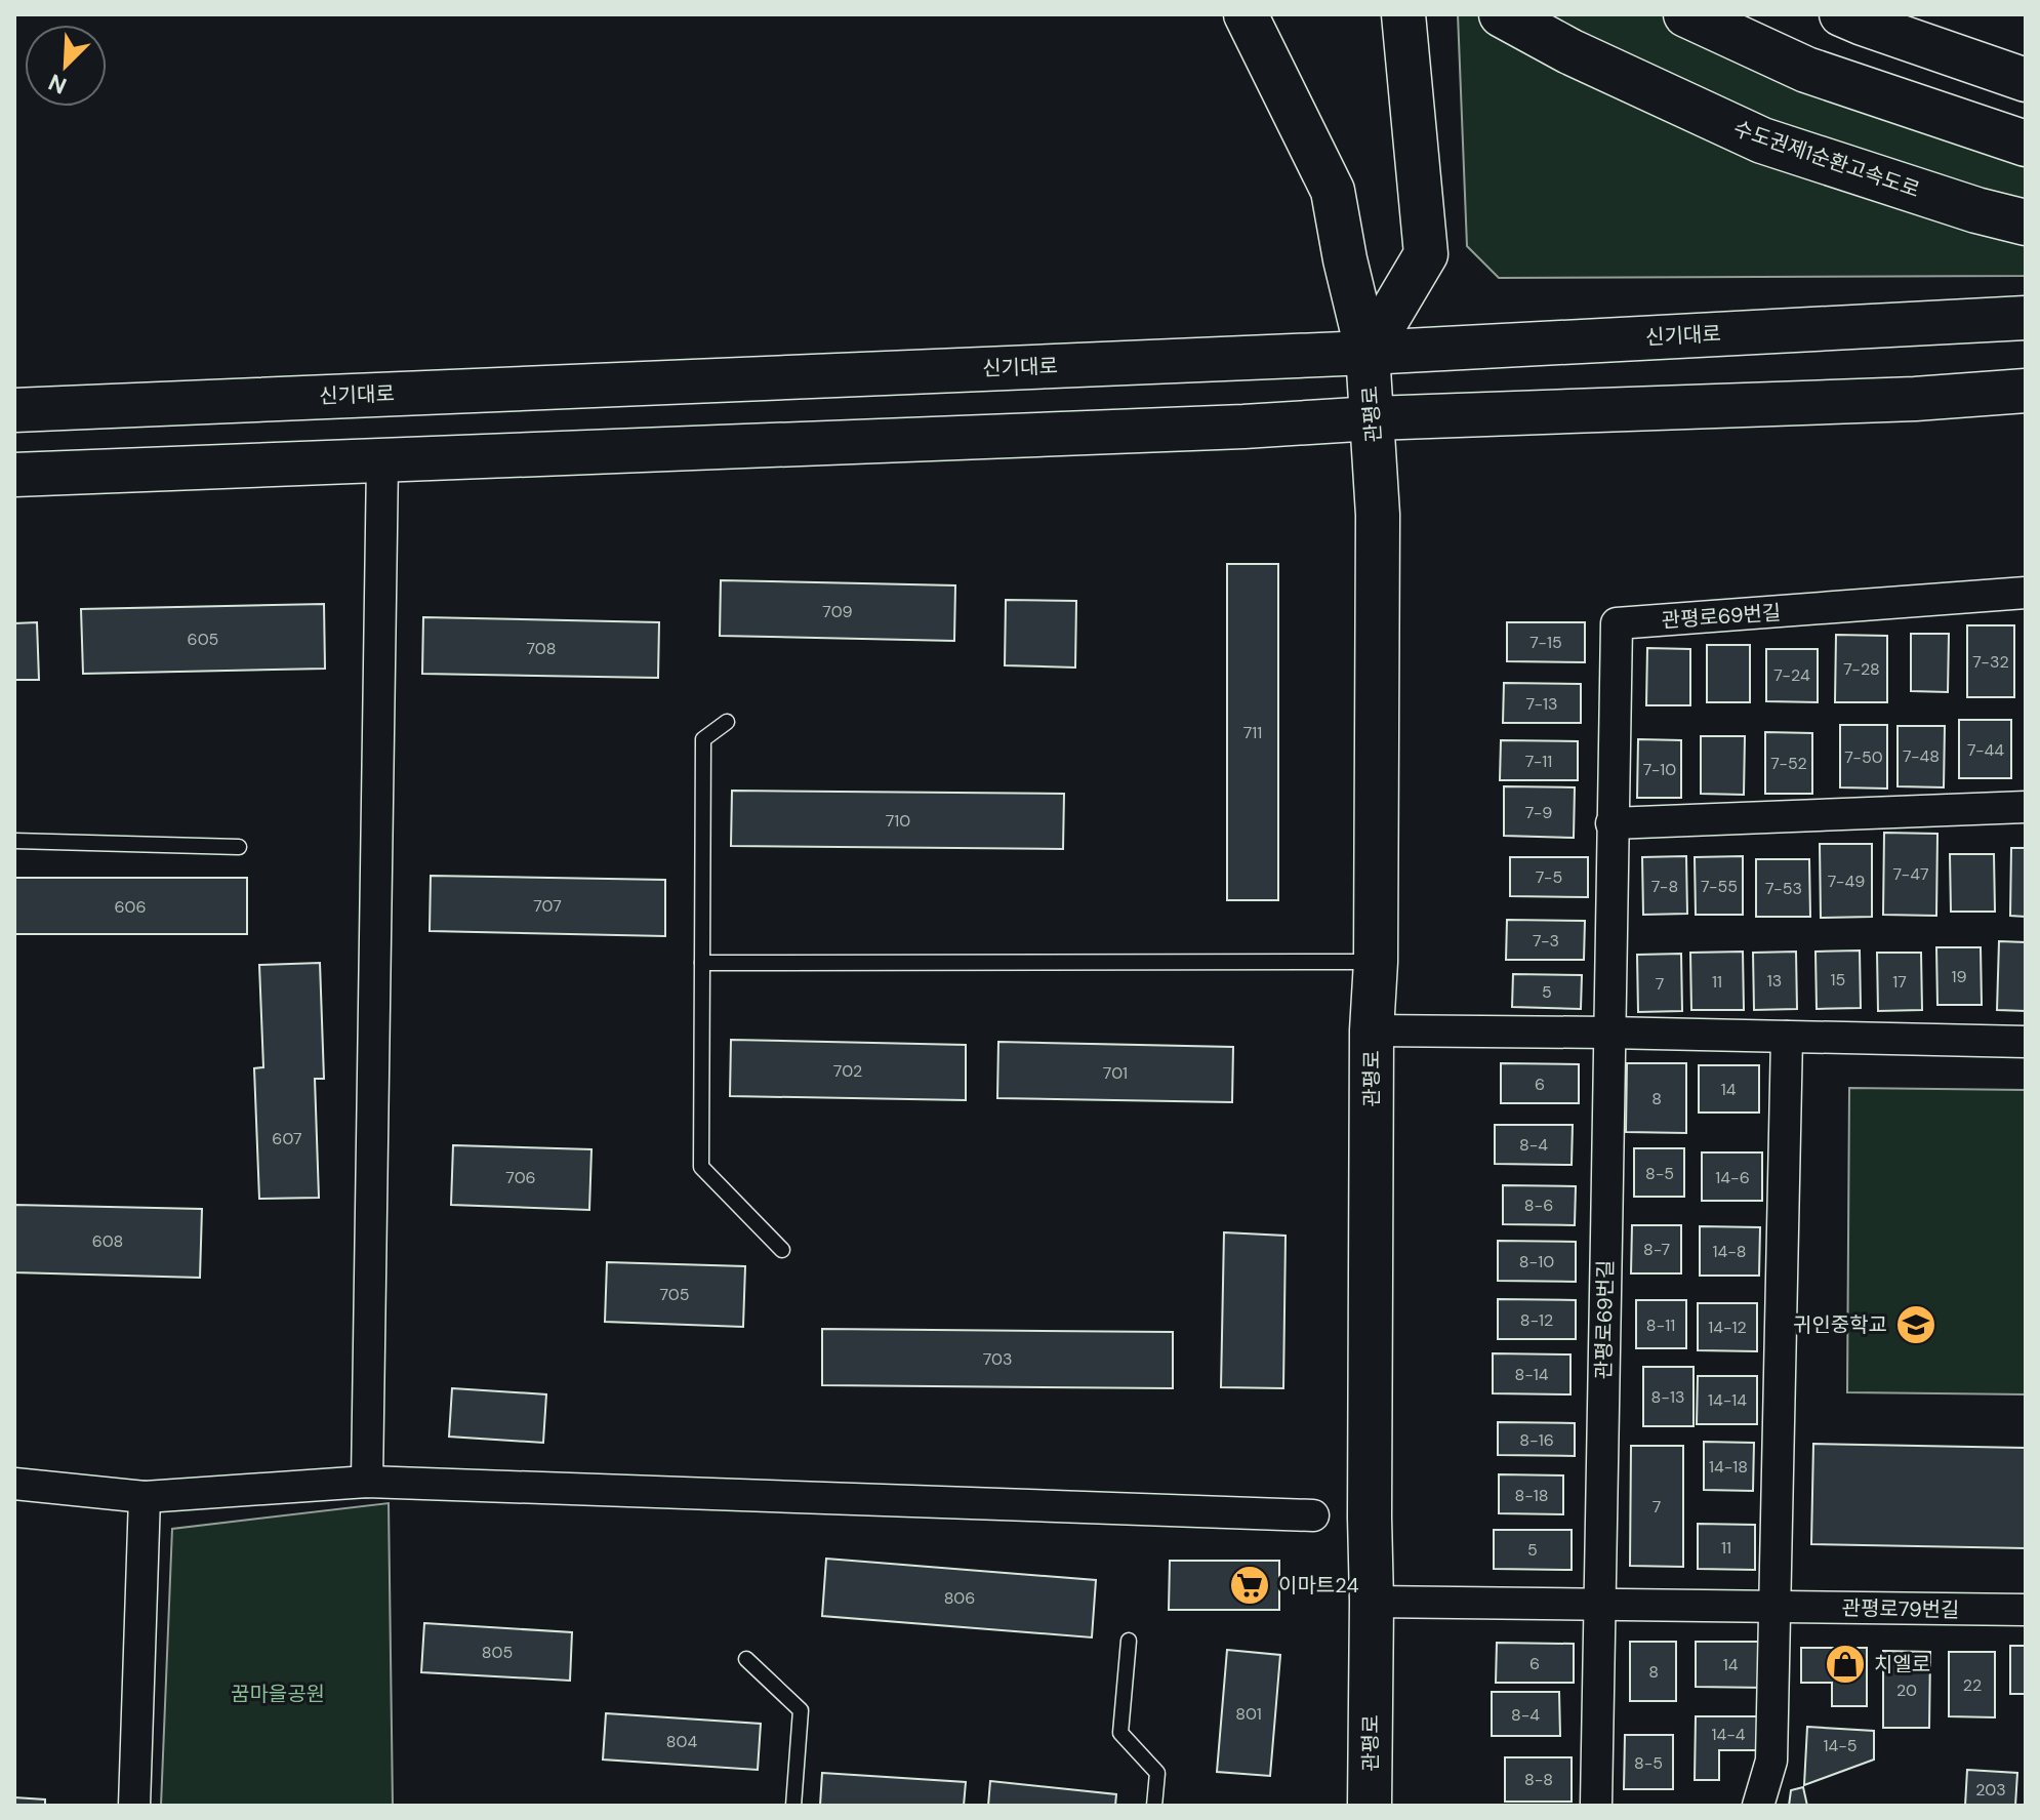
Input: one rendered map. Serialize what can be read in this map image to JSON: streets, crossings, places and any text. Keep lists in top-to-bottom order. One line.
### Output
{"streets":{"highway":["수도권제1순환고속도로"],"street":["신기대로","관평로","관평로69번길","관평로79번길"]},"crossings":[["신기대로","관평로"],["관평로","관평로79번길"],["관평로69번길","관평로79번길"]],"parks":["꿈마을공원"],"places":{"school or university":["귀인중학교"],"supermarket":["이마트24"],"shop":["치엘로"]},"house_numbers":["709","605","7-15","708","7-32","7-28","7-24","7-13","711","7-44","7-48","7-50","7-11","7-52","7-10","7-9","710","7-47","7-5","7-49","7-8","7-55","7-53","707","606","7-3","19","15","13","11","17","7","5","702","701","6","14","8","607","8-4","8-5","706","14-6","8-6","608","8-7","14-8","8-10","705","8-12","8-11","14-12","703","8-14","8-13","14-14","8-16","14-18","8-18","7","11","5","806","805","6","14","8","22","20","801","8-4","14-4","804","14-5","8-5","8-8","203"],"north":"bottom left"}
